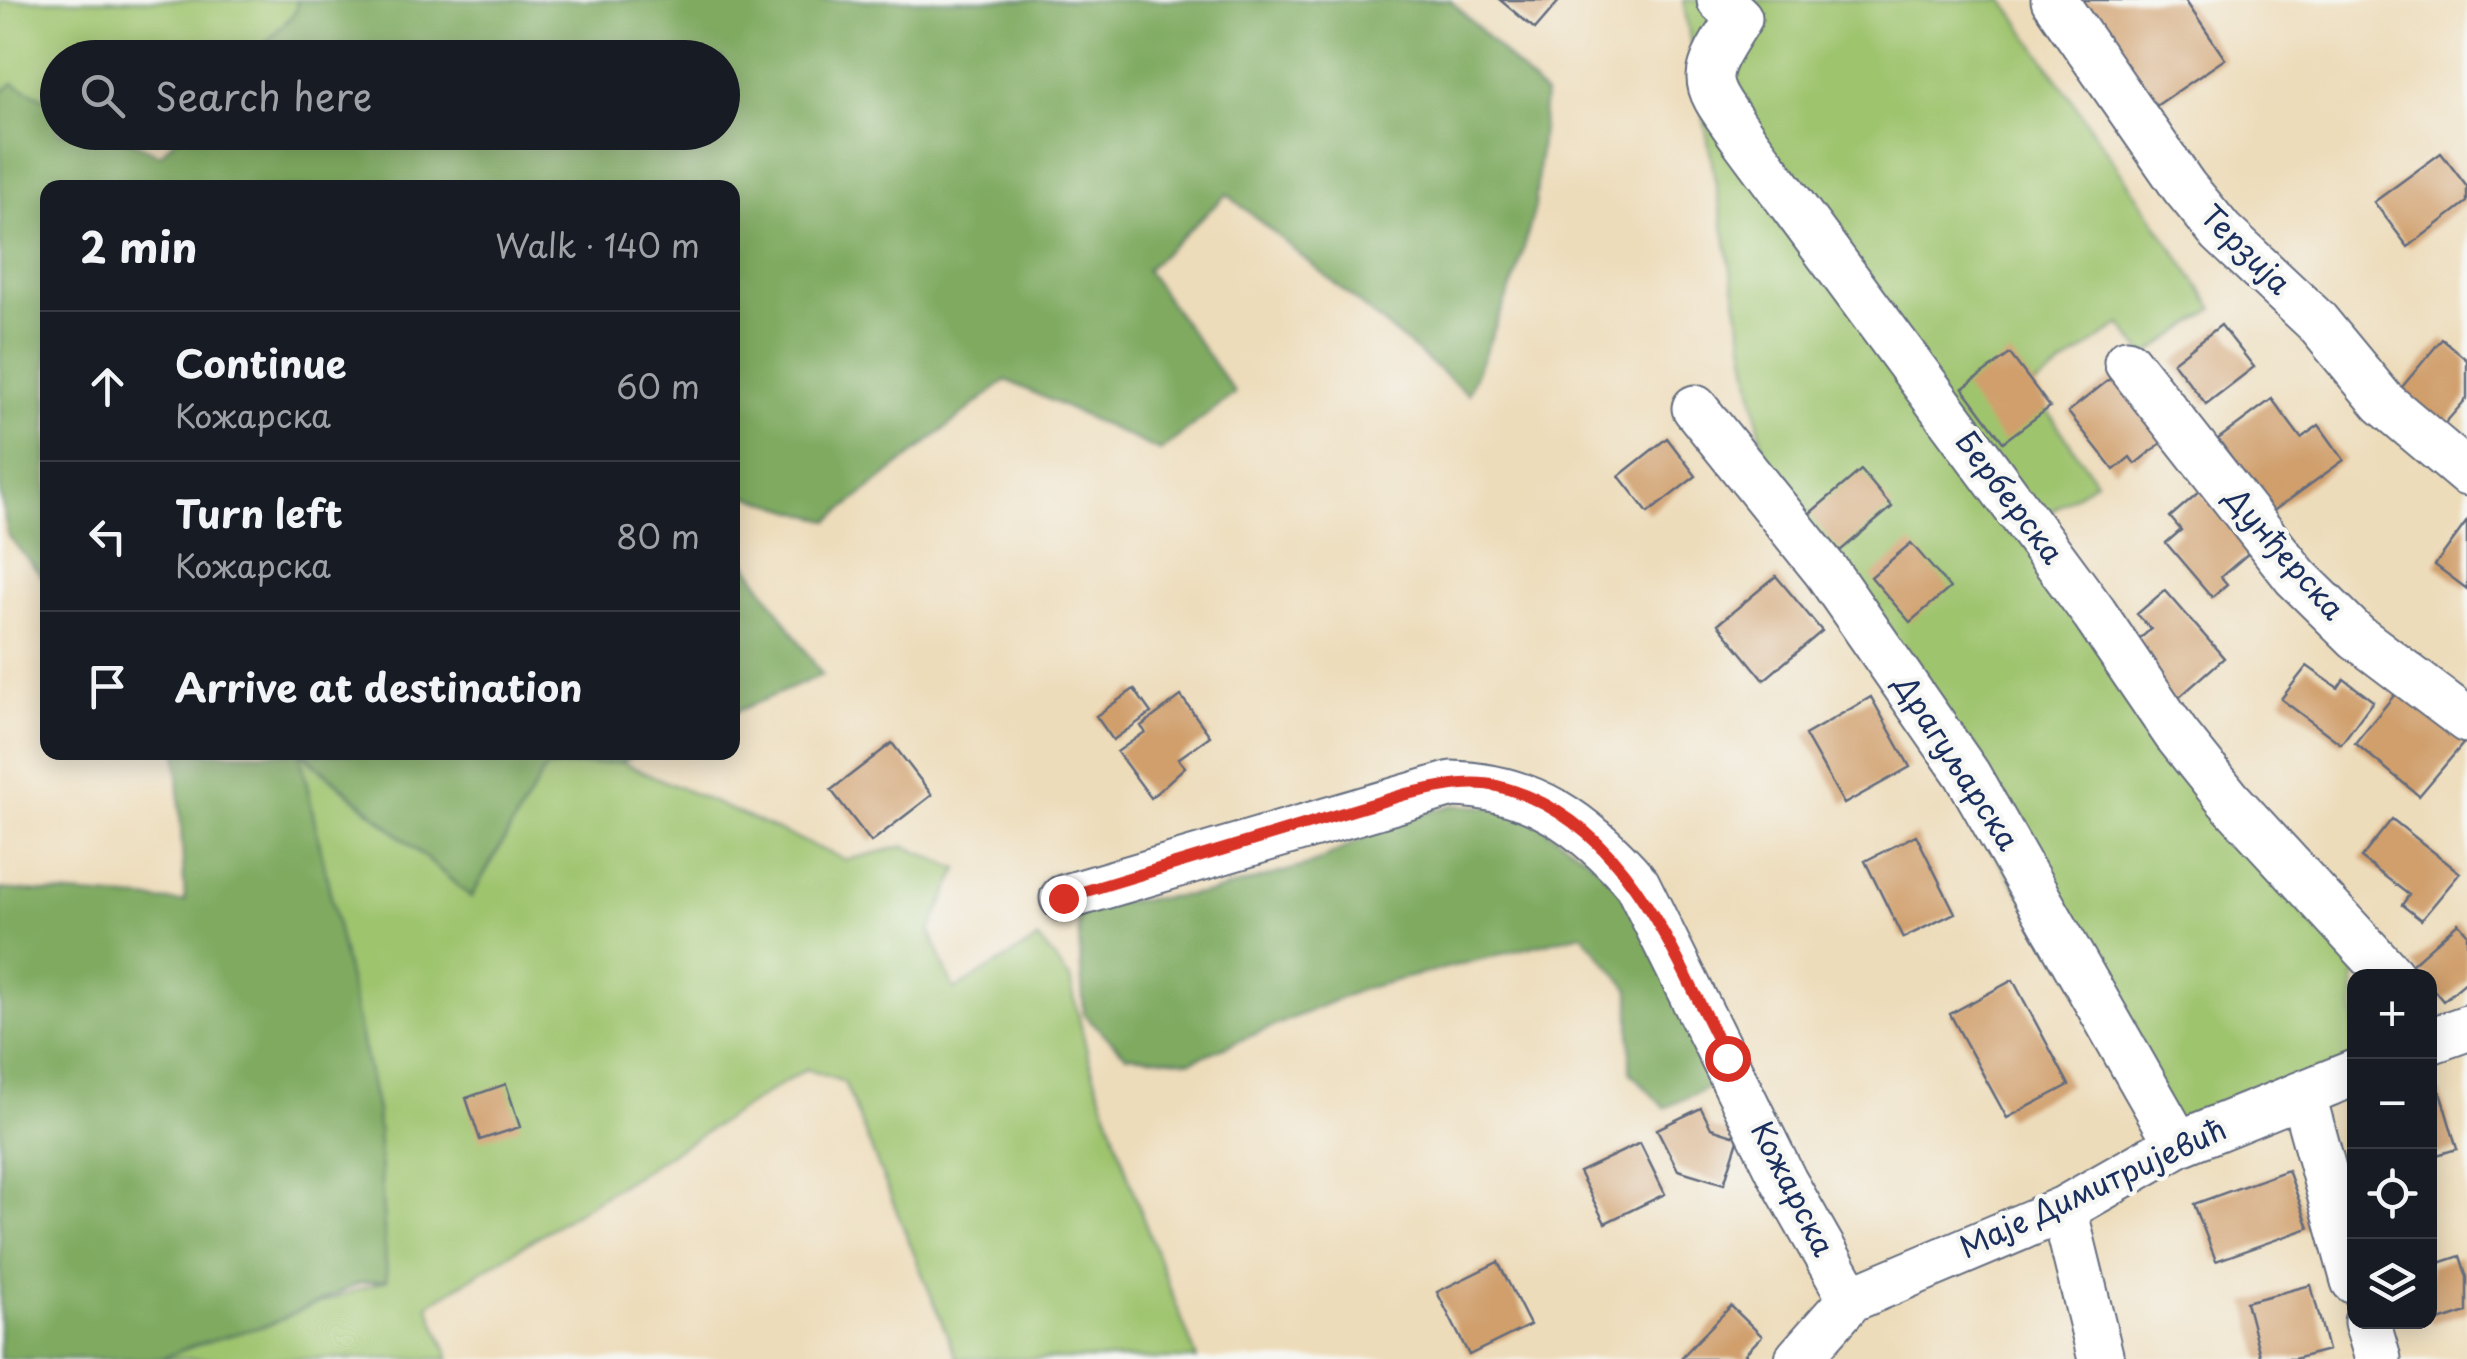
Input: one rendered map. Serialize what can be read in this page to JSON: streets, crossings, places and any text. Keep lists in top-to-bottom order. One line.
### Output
{"streets":{"street":["Терзија","Берберска","Дунђерска","Драгуљарска","Кожарска","Маје Димитријевић"]},"crossings":[["Драгуљарска","Маје Димитријевић"],["Кожарска","Маје Димитријевић"]],"page":{"search":"Search here","heading":["2 min","Walk · 140 m"],"list":[["Continue","Кожарска","60 m"],["Turn left","Кожарска","80 m"],"Arrive at destination"],"map_buttons":["+","−"]}}
